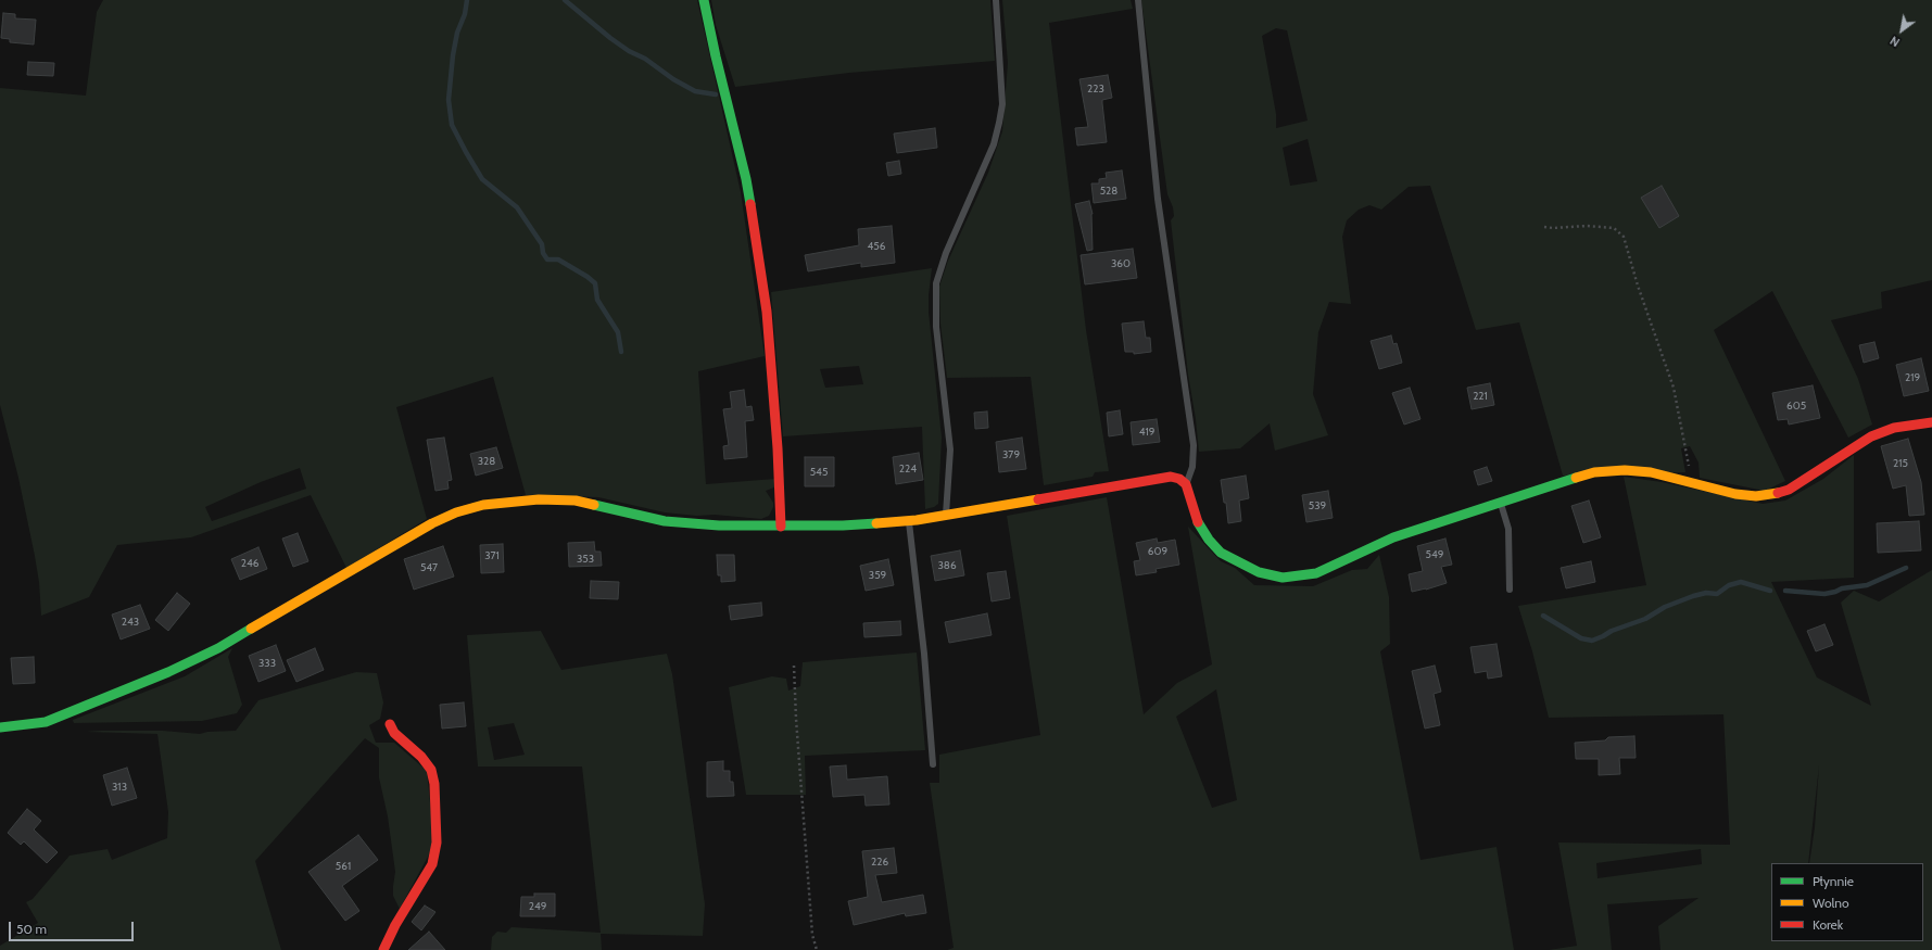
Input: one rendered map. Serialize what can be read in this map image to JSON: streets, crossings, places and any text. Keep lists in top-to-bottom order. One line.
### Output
{"house_numbers":["223","528","456","360","219","221","605","419","379","328","215","224","545","539","609","549","371","353","246","386","547","359","243","333","313","226","561","249"],"legend":["Płynnie","Wolno","Korek"],"scale_bar":"50 m","north":"bottom left"}
